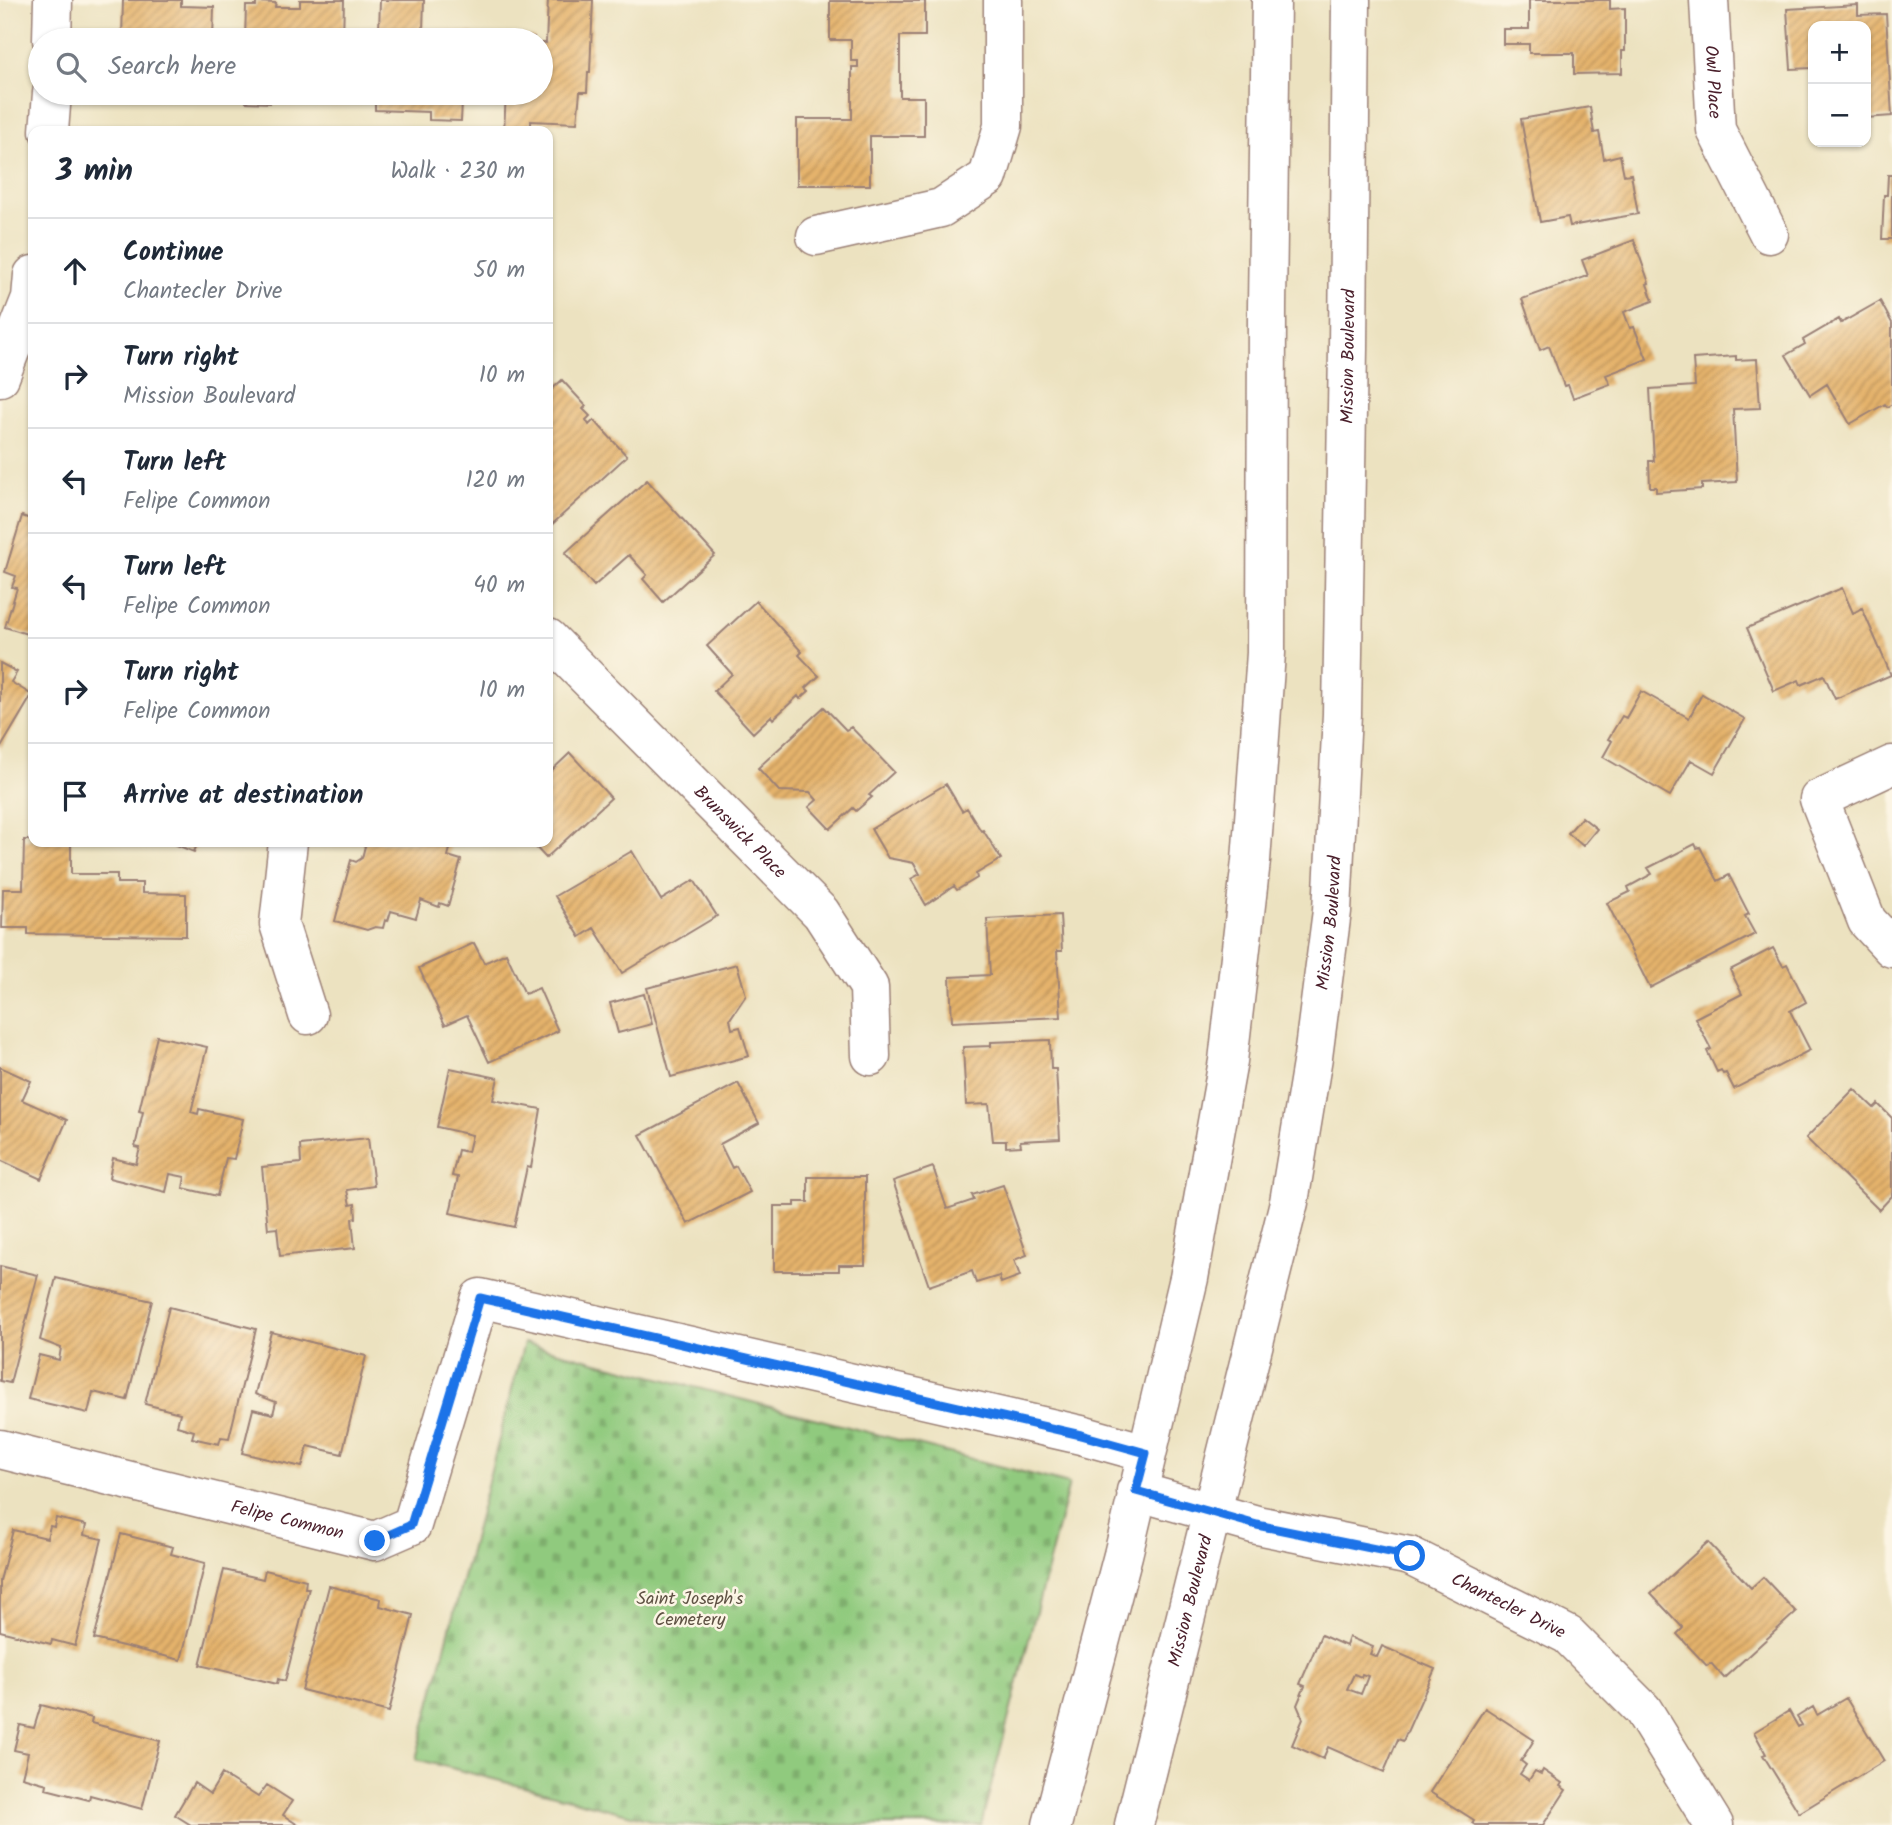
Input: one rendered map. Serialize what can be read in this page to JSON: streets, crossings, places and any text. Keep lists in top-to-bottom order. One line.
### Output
{"streets":{"main road":["Owl Place","Mission Boulevard","Brunswick Place","Felipe Common","Chantecler Drive"]},"crossings":[["Mission Boulevard","Chantecler Drive"]],"parks":["Saint Joseph's Cemetery"],"page":{"map_buttons":["+","−"],"search":"Search here","heading":["3 min","Walk · 230 m"],"list":[["Continue","Chantecler Drive","50 m"],["Turn right","Mission Boulevard","10 m"],["Turn left","Felipe Common","120 m"],["Turn left","Felipe Common","40 m"],["Turn right","Felipe Common","10 m"],"Arrive at destination"]}}
